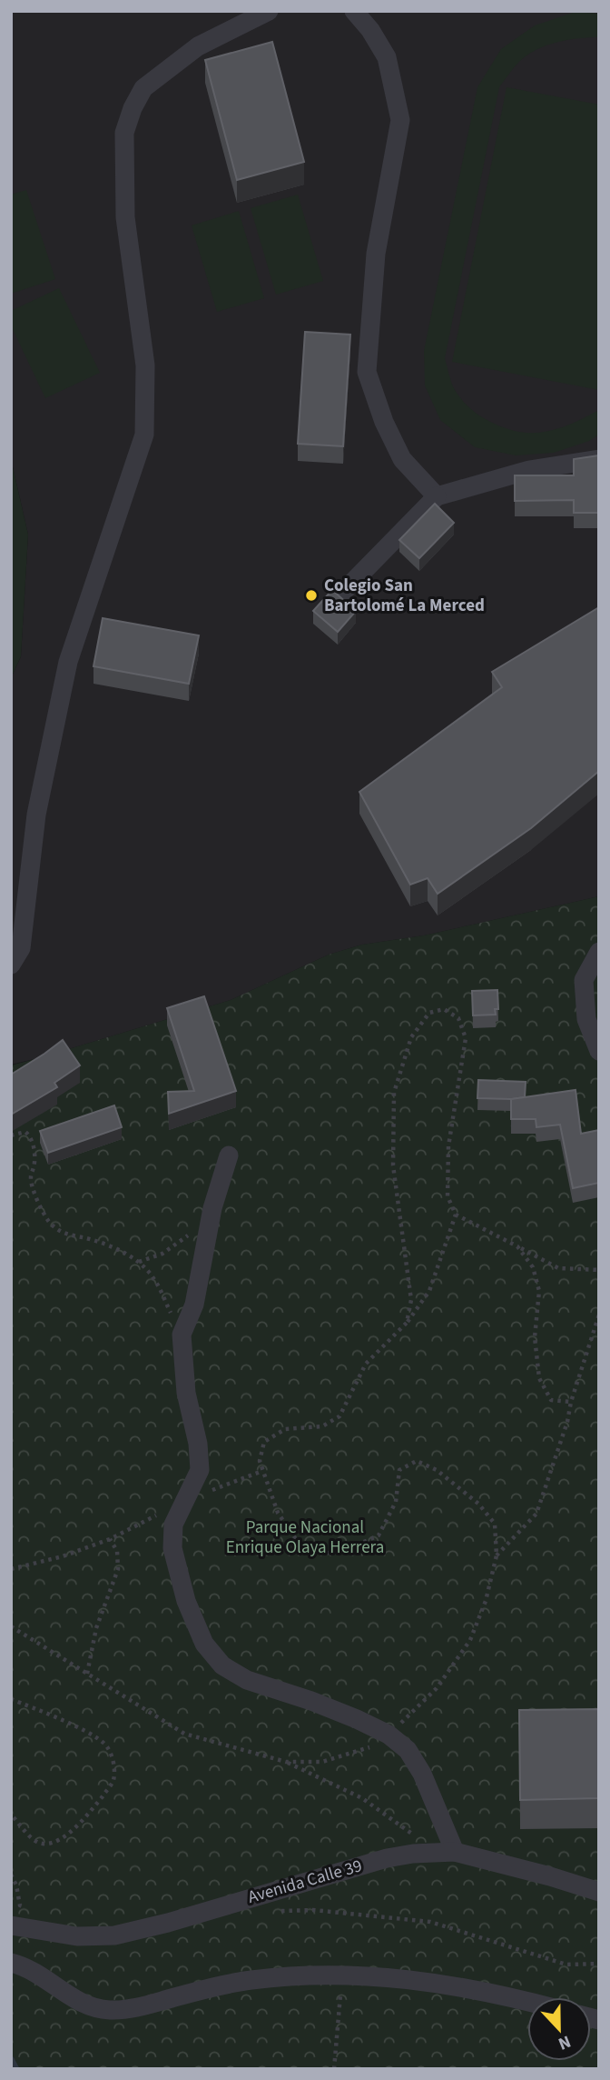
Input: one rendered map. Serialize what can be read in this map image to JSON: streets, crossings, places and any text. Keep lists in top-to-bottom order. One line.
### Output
{"streets":{"street":["Avenida Calle 39"]},"parks":["Parque Nacional Enrique Olaya Herrera"],"places":["Colegio San Bartolomé La Merced"],"north":"bottom"}
